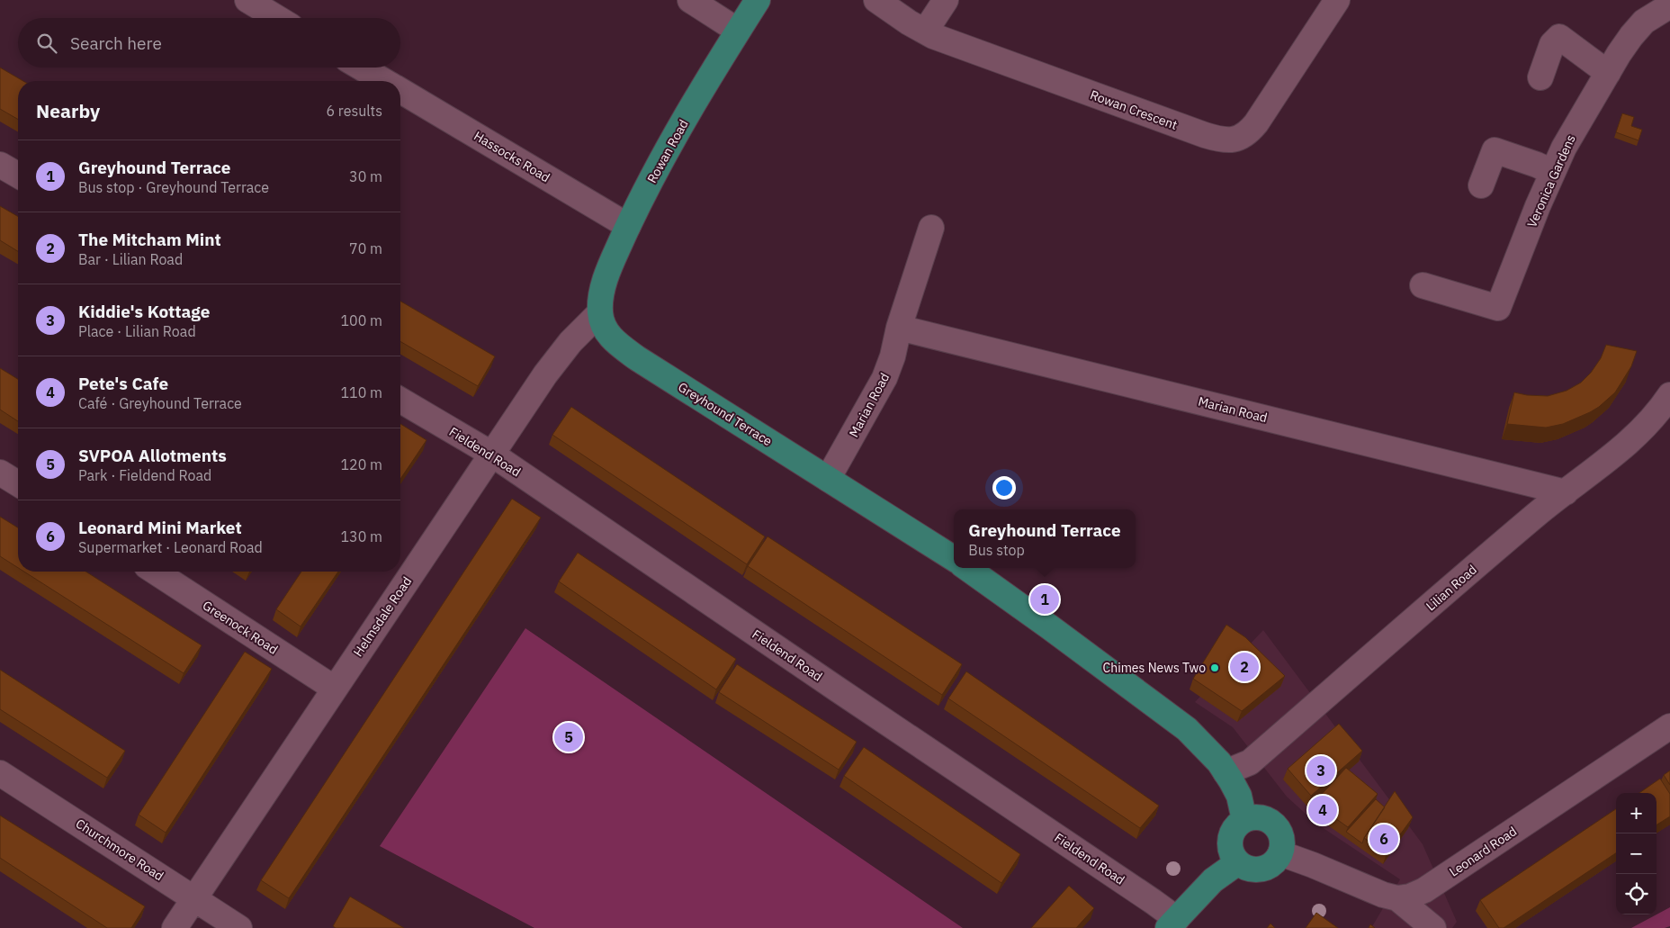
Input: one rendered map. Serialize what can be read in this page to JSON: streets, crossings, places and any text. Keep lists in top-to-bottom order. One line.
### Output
{"streets":{"main road":["Rowan Road","Greyhound Terrace"],"street":["Rowan Crescent","Hassocks Road","Veronica Gardens","Marian Road","Fieldend Road","Lilian Road","Helmsdale Road","Greenock Road","Churchmore Road","Leonard Road"]},"crossings":[["Rowan Road","Hassocks Road"],["Rowan Road","Greyhound Terrace"],["Rowan Road","Helmsdale Road"],["Marian Road","Greyhound Terrace"],["Marian Road","Lilian Road"],["Greyhound Terrace","Helmsdale Road"],["Fieldend Road","Helmsdale Road"],["Helmsdale Road","Greenock Road"],["Helmsdale Road","Churchmore Road"]],"places":["Chimes News Two"],"page":{"search":"Search here","heading":["Nearby","6 results"],"list":[{"mark":"1","name":"Greyhound Terrace","note":"Bus stop · Greyhound Terrace","value":"30 m"},{"mark":"2","name":"The Mitcham Mint","note":"Bar · Lilian Road","value":"70 m"},{"mark":"3","name":"Kiddie's Kottage","note":"Place · Lilian Road","value":"100 m"},{"mark":"4","name":"Pete's Cafe","note":"Café · Greyhound Terrace","value":"110 m"},{"mark":"5","name":"SVPOA Allotments","note":"Park · Fieldend Road","value":"120 m"},{"mark":"6","name":"Leonard Mini Market","note":"Supermarket · Leonard Road","value":"130 m"}],"popup":["Greyhound Terrace","Bus stop"],"pins":["1","2","5","3","4","6"],"map_buttons":["+","−"]}}
